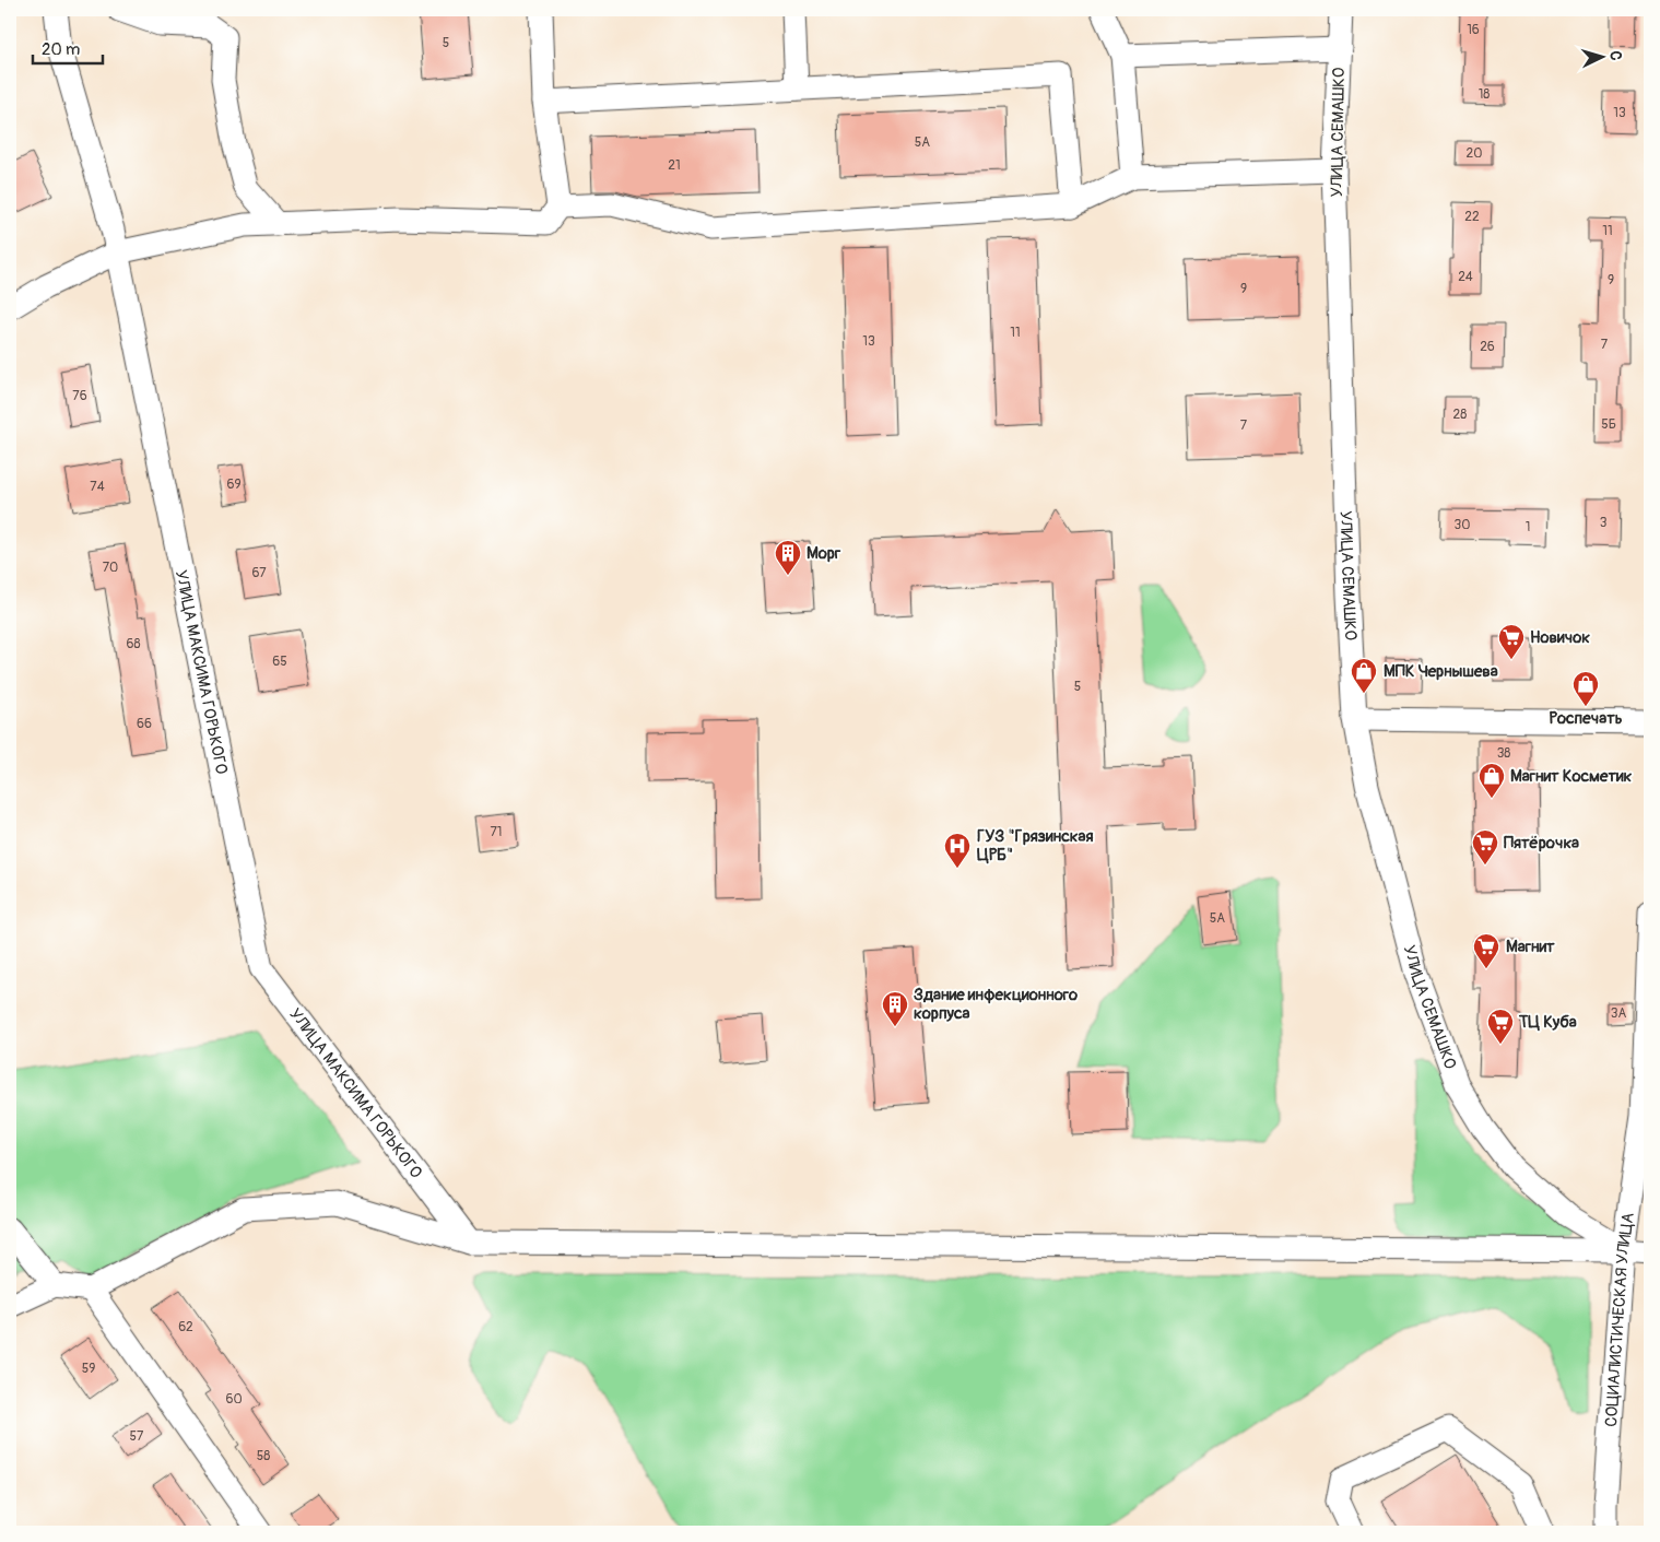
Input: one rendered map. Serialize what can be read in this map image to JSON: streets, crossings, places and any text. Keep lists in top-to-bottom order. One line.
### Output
{"streets":{"street":["УЛИЦА СЕМАШКО","УЛИЦА МАКСИМА ГОРЬКОГО","СОЦИАЛИСТИЧЕСКАЯ УЛИЦА"]},"crossings":[["УЛИЦА СЕМАШКО","СОЦИАЛИСТИЧЕСКАЯ УЛИЦА"]],"places":{"building":["Морг","Здание инфекционного корпуса"],"supermarket":["Новичок","Пятёрочка","Магнит","ТЦ Куба"],"shop":["МПК Чернышева","Роспечать","Магнит Косметик"],"hospital":["ГУЗ \"Грязинская ЦРБ\""]},"house_numbers":["16","5","18","13","5А","20","21","22","11","24","9","9","11","13","7","26","76","28","5Б","7","69","74","3","30","1","70","67","68","65","5","66","38","71","5А","3А","62","59","60","57","58"],"scale_bar":"20 m","north":"right"}
